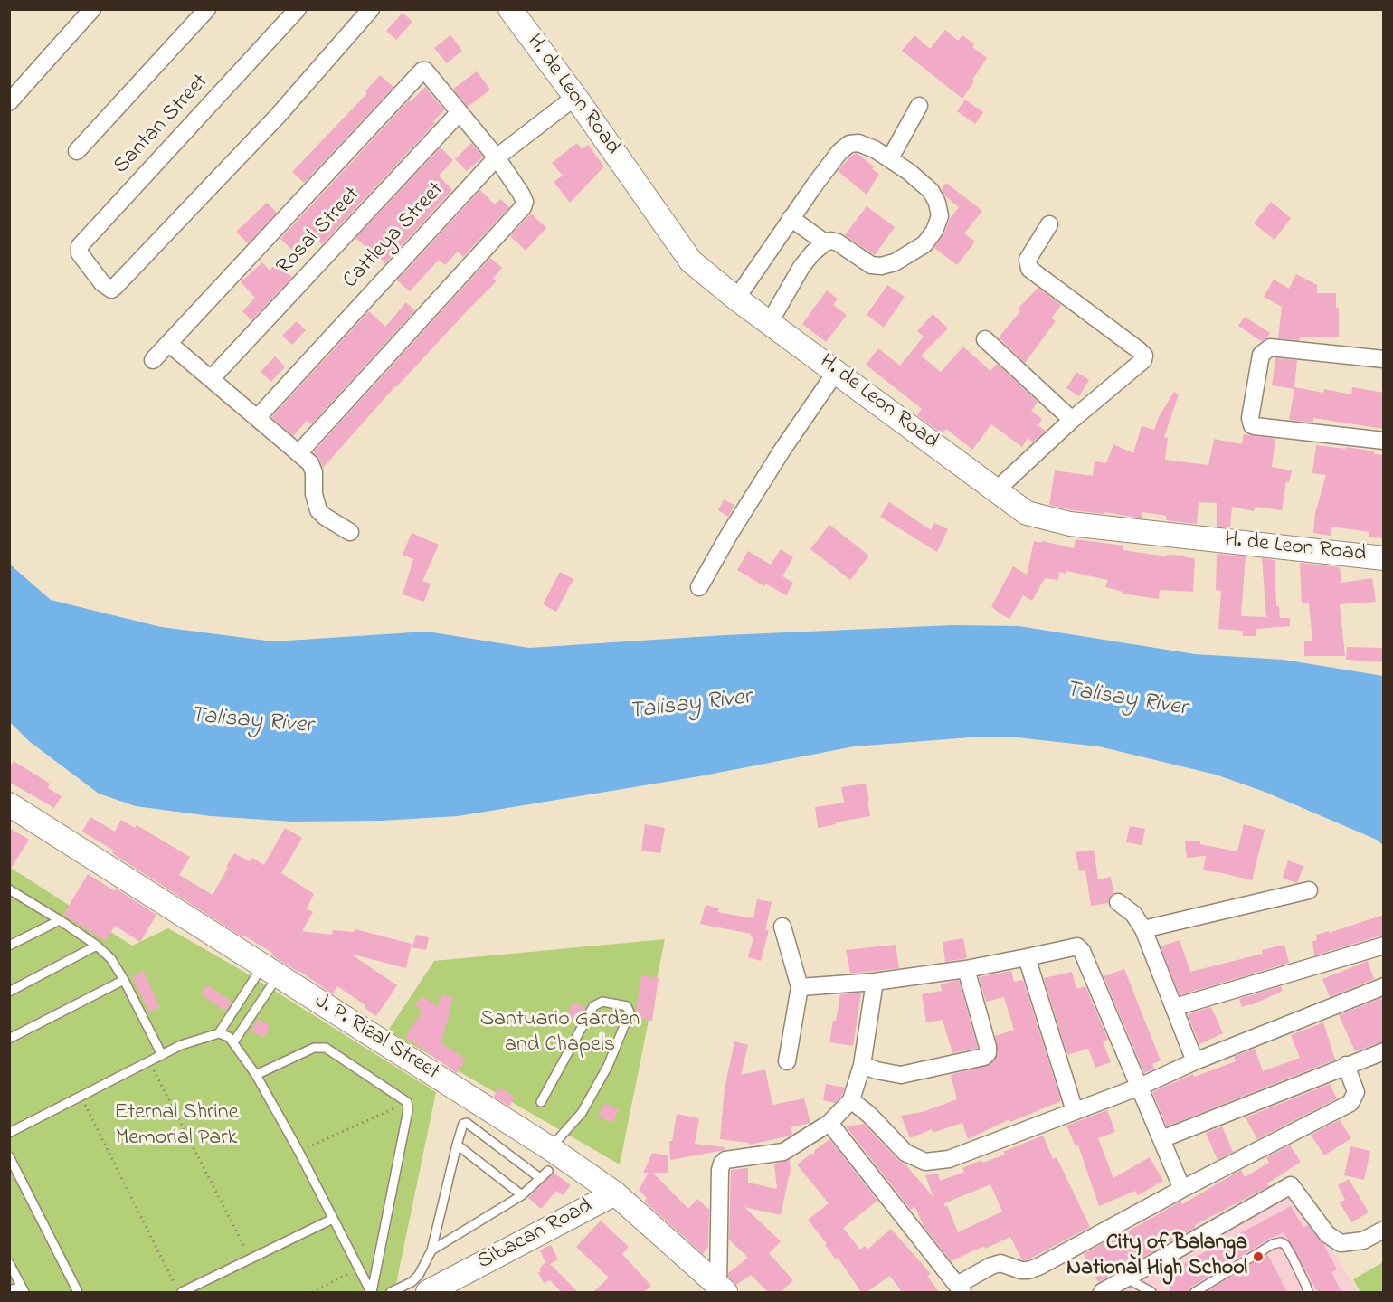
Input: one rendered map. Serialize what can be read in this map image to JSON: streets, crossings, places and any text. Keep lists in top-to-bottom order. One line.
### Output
{"streets":{"street":["H. de Leon Road","Santan Street","Rosal Street","Cattleya Street","J. P. Rizal Street","Sibacan Road"]},"crossings":[["H. de Leon Road","Cattleya Street"],["J. P. Rizal Street","Sibacan Road"]],"water":["Talisay River"],"parks":["Santuario Garden and Chapels","Eternal Shrine Memorial Park"],"places":["City of Balanga National High School"]}
